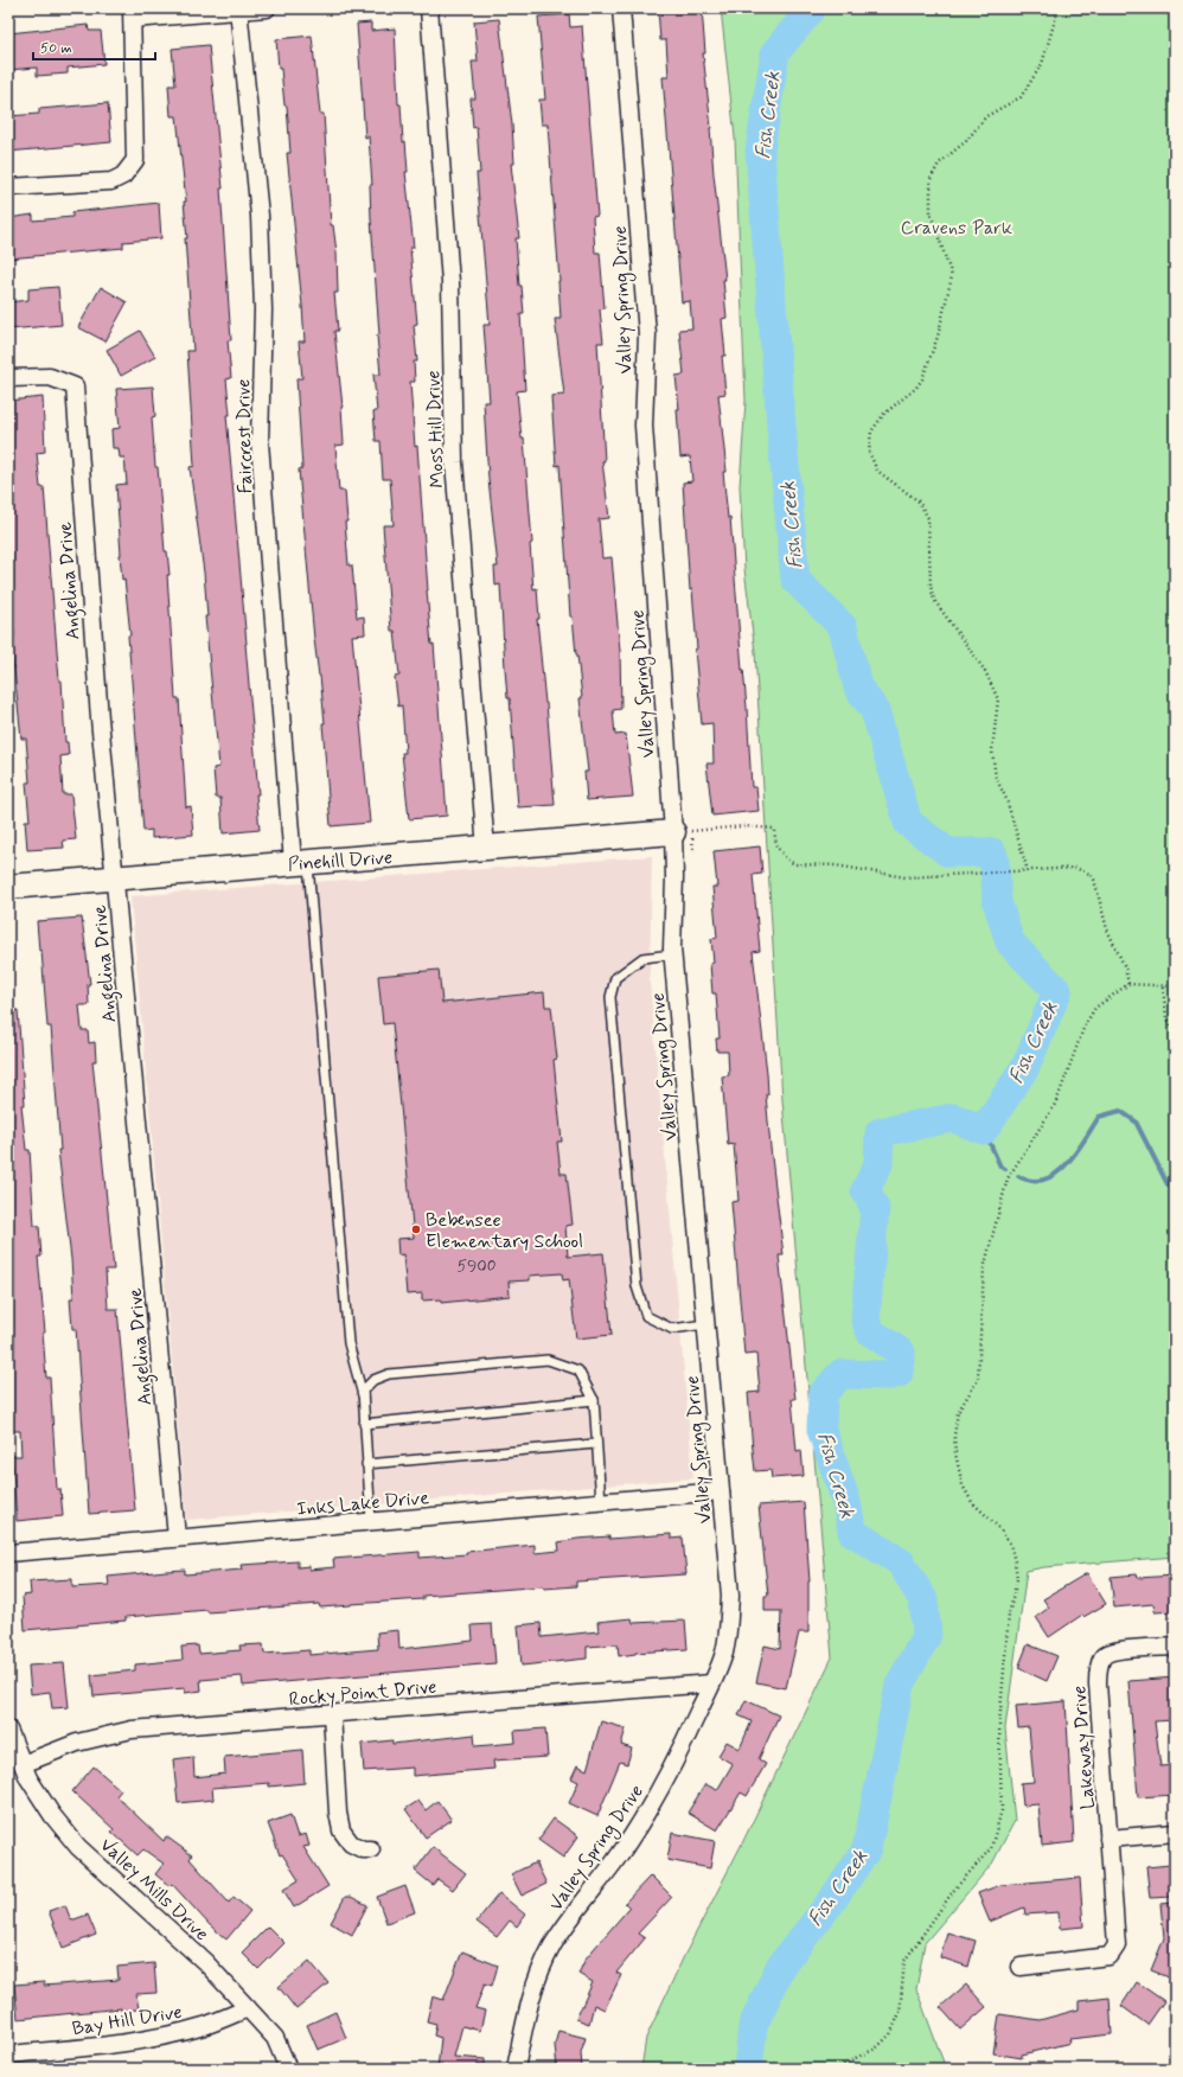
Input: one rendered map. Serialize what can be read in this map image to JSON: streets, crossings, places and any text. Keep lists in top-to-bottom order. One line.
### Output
{"streets":{"street":["Valley Spring Drive","Moss Hill Drive","Faircrest Drive","Angelina Drive","Pinehill Drive","Inks Lake Drive","Rocky Point Drive","Lakeway Drive","Valley Mills Drive","Bay Hill Drive"]},"crossings":[["Valley Spring Drive","Pinehill Drive"],["Valley Spring Drive","Inks Lake Drive"],["Valley Spring Drive","Rocky Point Drive"],["Moss Hill Drive","Pinehill Drive"],["Faircrest Drive","Pinehill Drive"],["Angelina Drive","Pinehill Drive"],["Angelina Drive","Inks Lake Drive"],["Rocky Point Drive","Valley Mills Drive"],["Valley Mills Drive","Bay Hill Drive"]],"water":["Fish Creek"],"parks":["Cravens Park"],"places":["Bebensee Elementary School"],"house_numbers":["5900"],"scale_bar":"50 m"}
